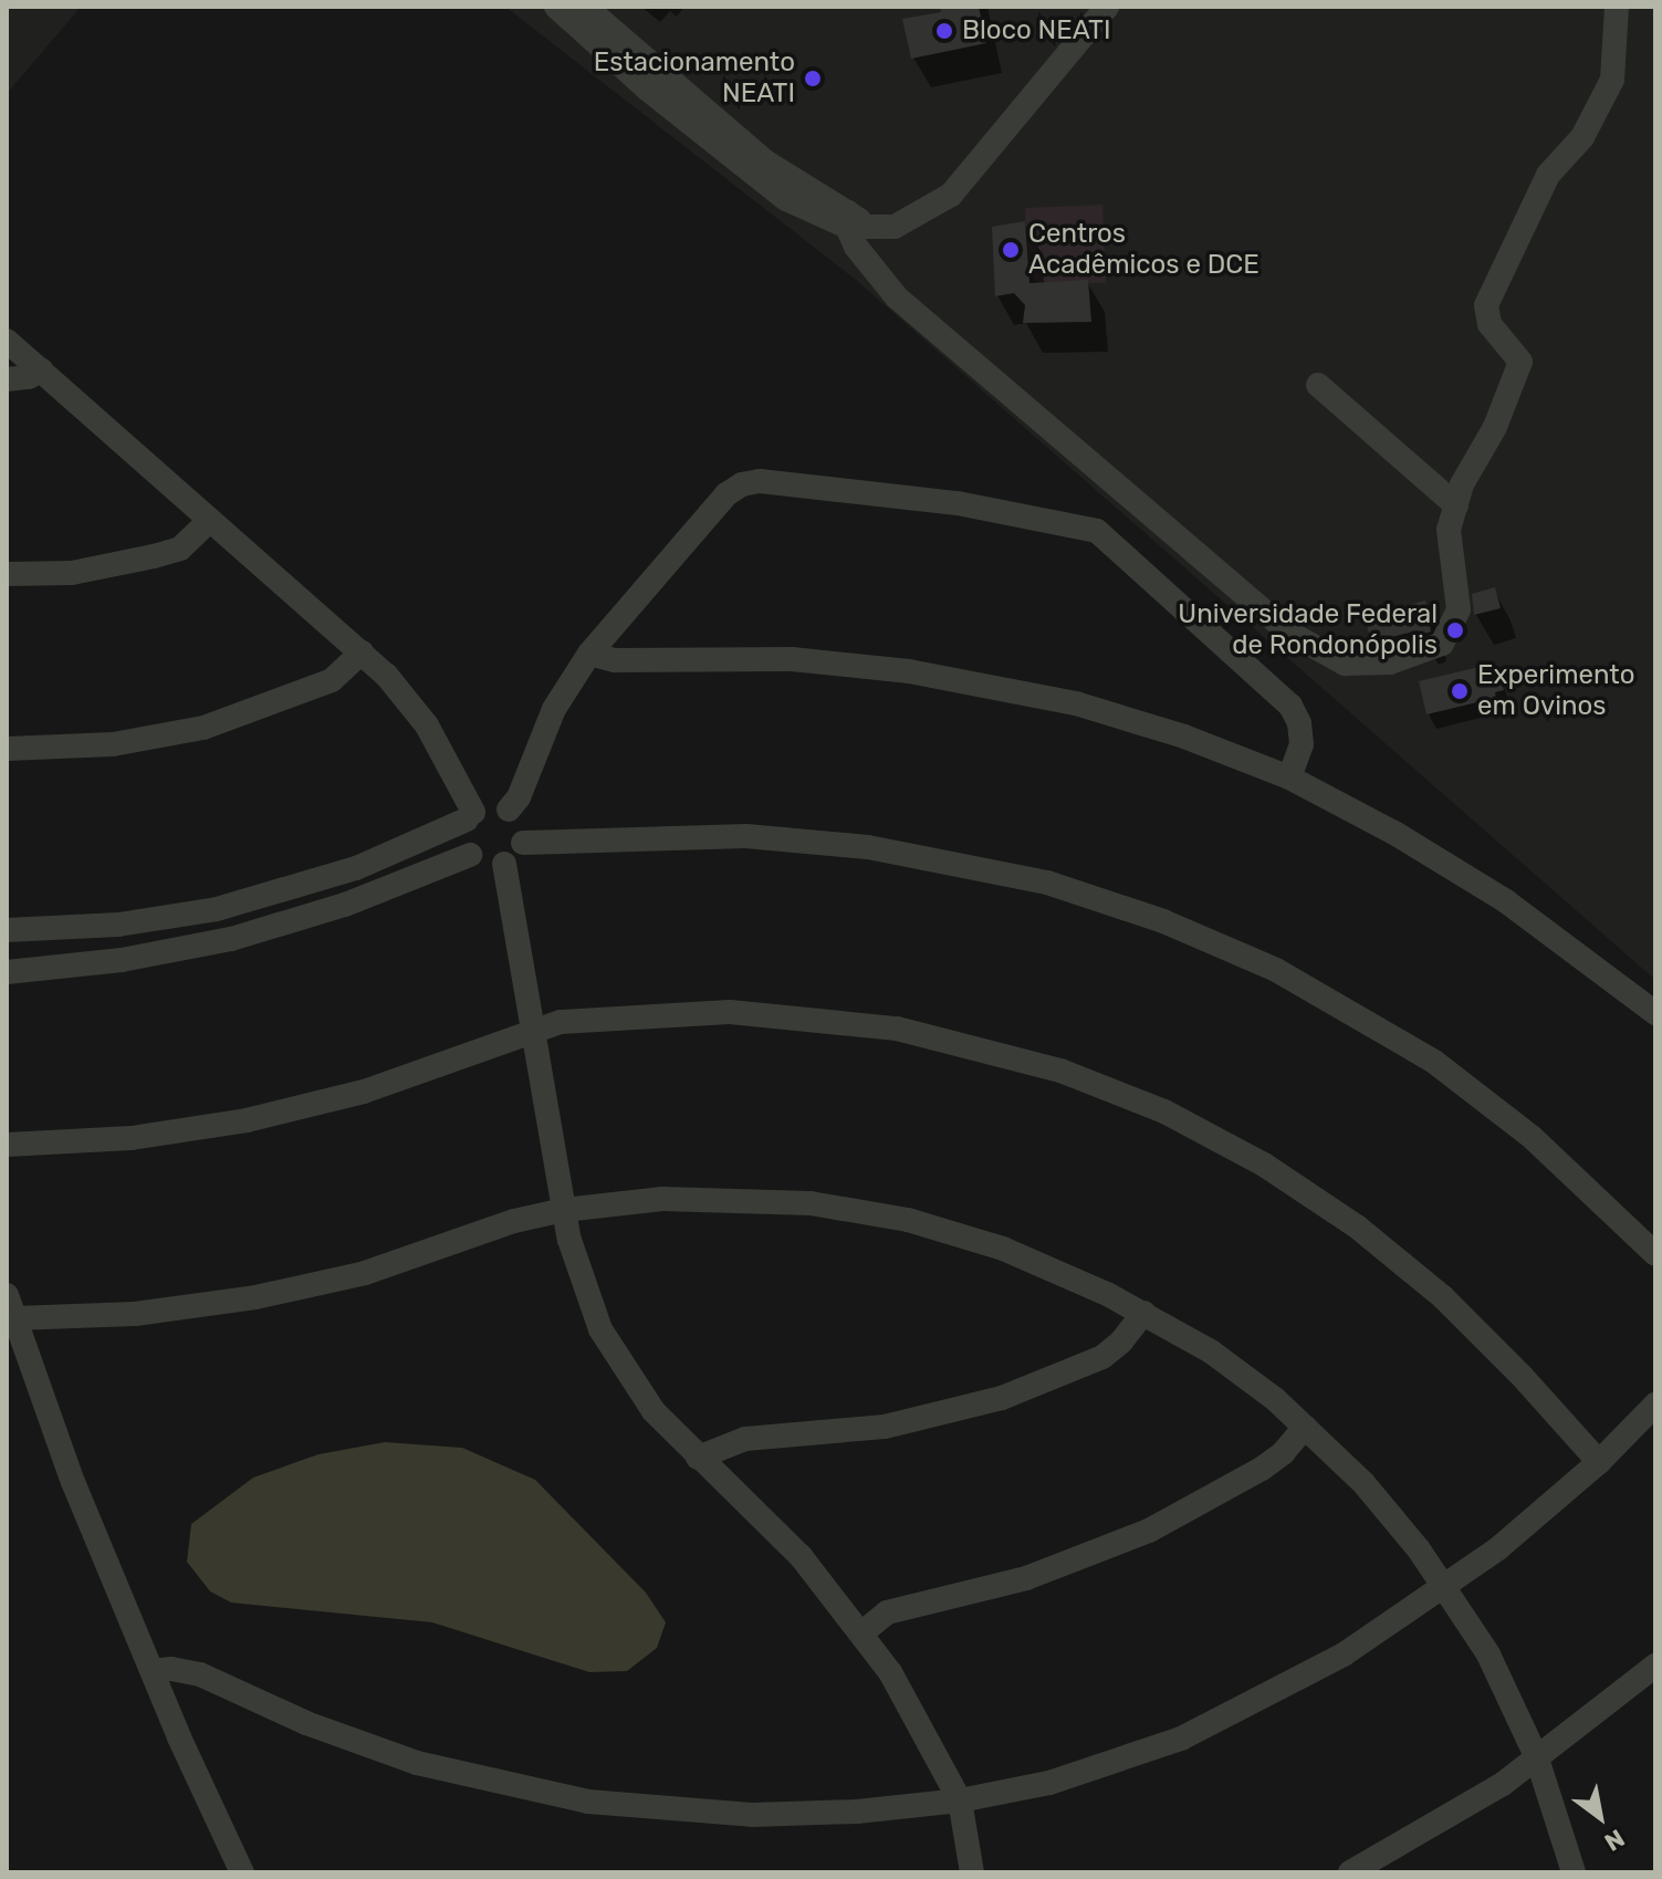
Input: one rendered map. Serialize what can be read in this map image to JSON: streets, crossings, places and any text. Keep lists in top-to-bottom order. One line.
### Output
{"places":["Bloco NEATI","Estacionamento NEATI","Centros Acadêmicos e DCE","Universidade Federal de Rondonópolis","Experimento em Ovinos"],"north":"bottom right"}
